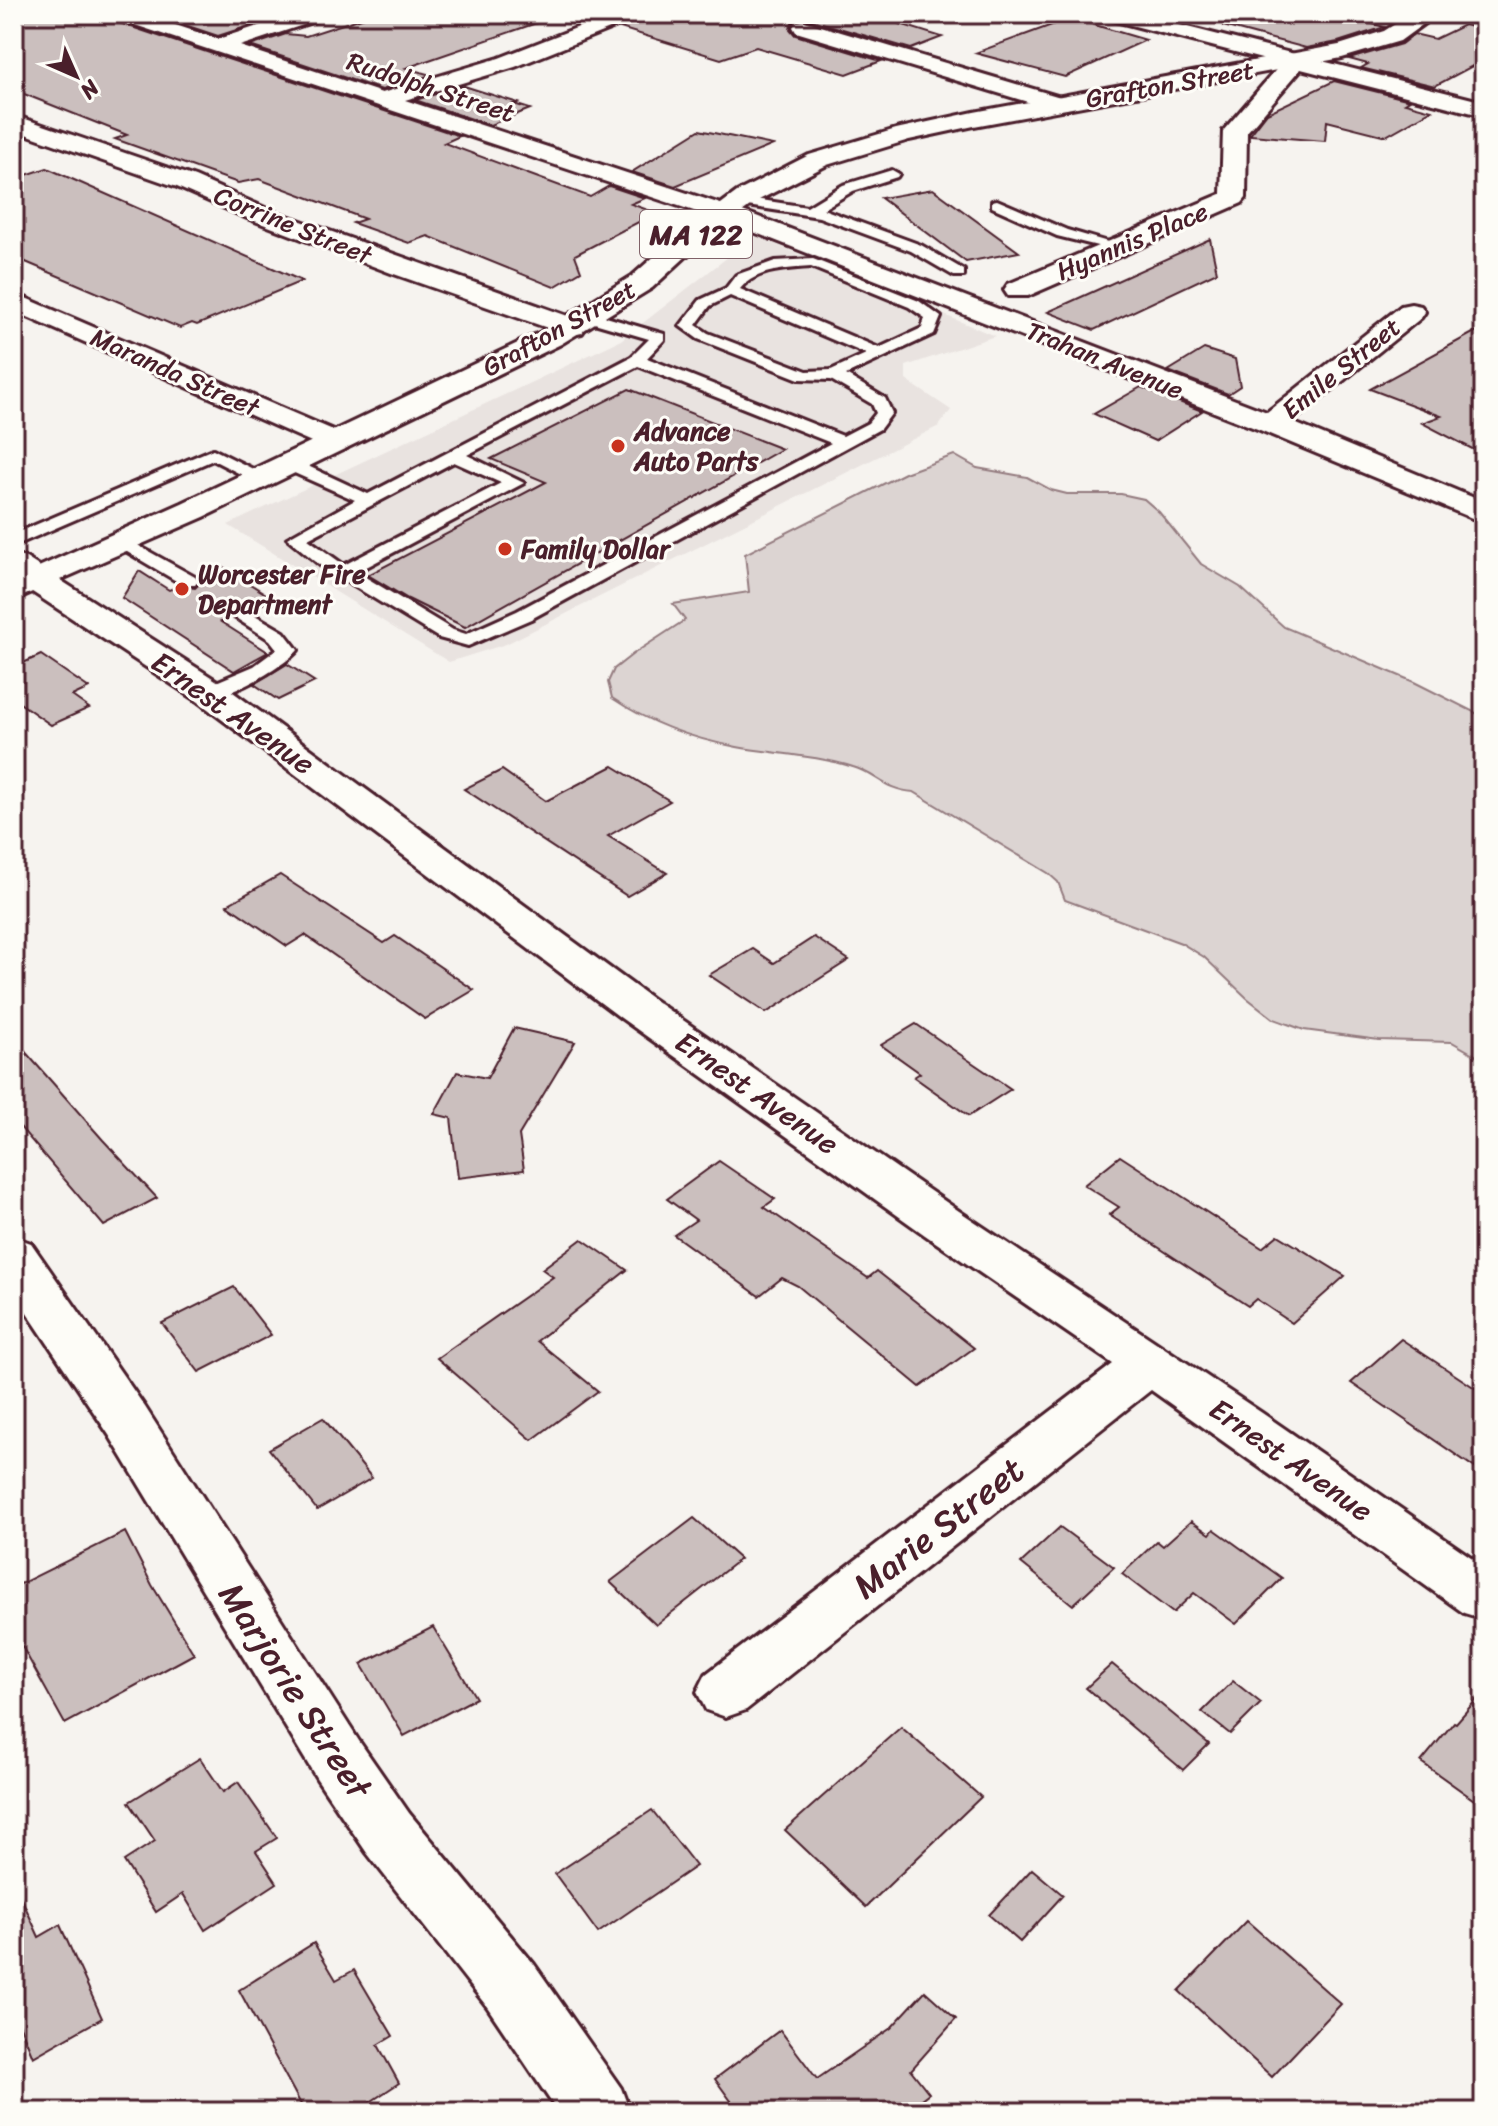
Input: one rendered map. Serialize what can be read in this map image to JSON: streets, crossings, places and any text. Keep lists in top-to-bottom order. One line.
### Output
{"streets":{"main road":["Grafton Street","Rudolph Street","Corrine Street","MA 122","Hyannis Place","Trahan Avenue","Emile Street","Maranda Street","Ernest Avenue","Marie Street","Marjorie Street"]},"crossings":[["Grafton Street","Rudolph Street"],["Grafton Street","Corrine Street"],["Grafton Street","Hyannis Place"],["Grafton Street","Trahan Avenue"],["Grafton Street","Maranda Street"],["Grafton Street","Ernest Avenue"],["Rudolph Street","Trahan Avenue"],["Trahan Avenue","Emile Street"],["Ernest Avenue","Marie Street"]],"places":["Advance Auto Parts","Family Dollar","Worcester Fire Department"],"north":"bottom right"}
